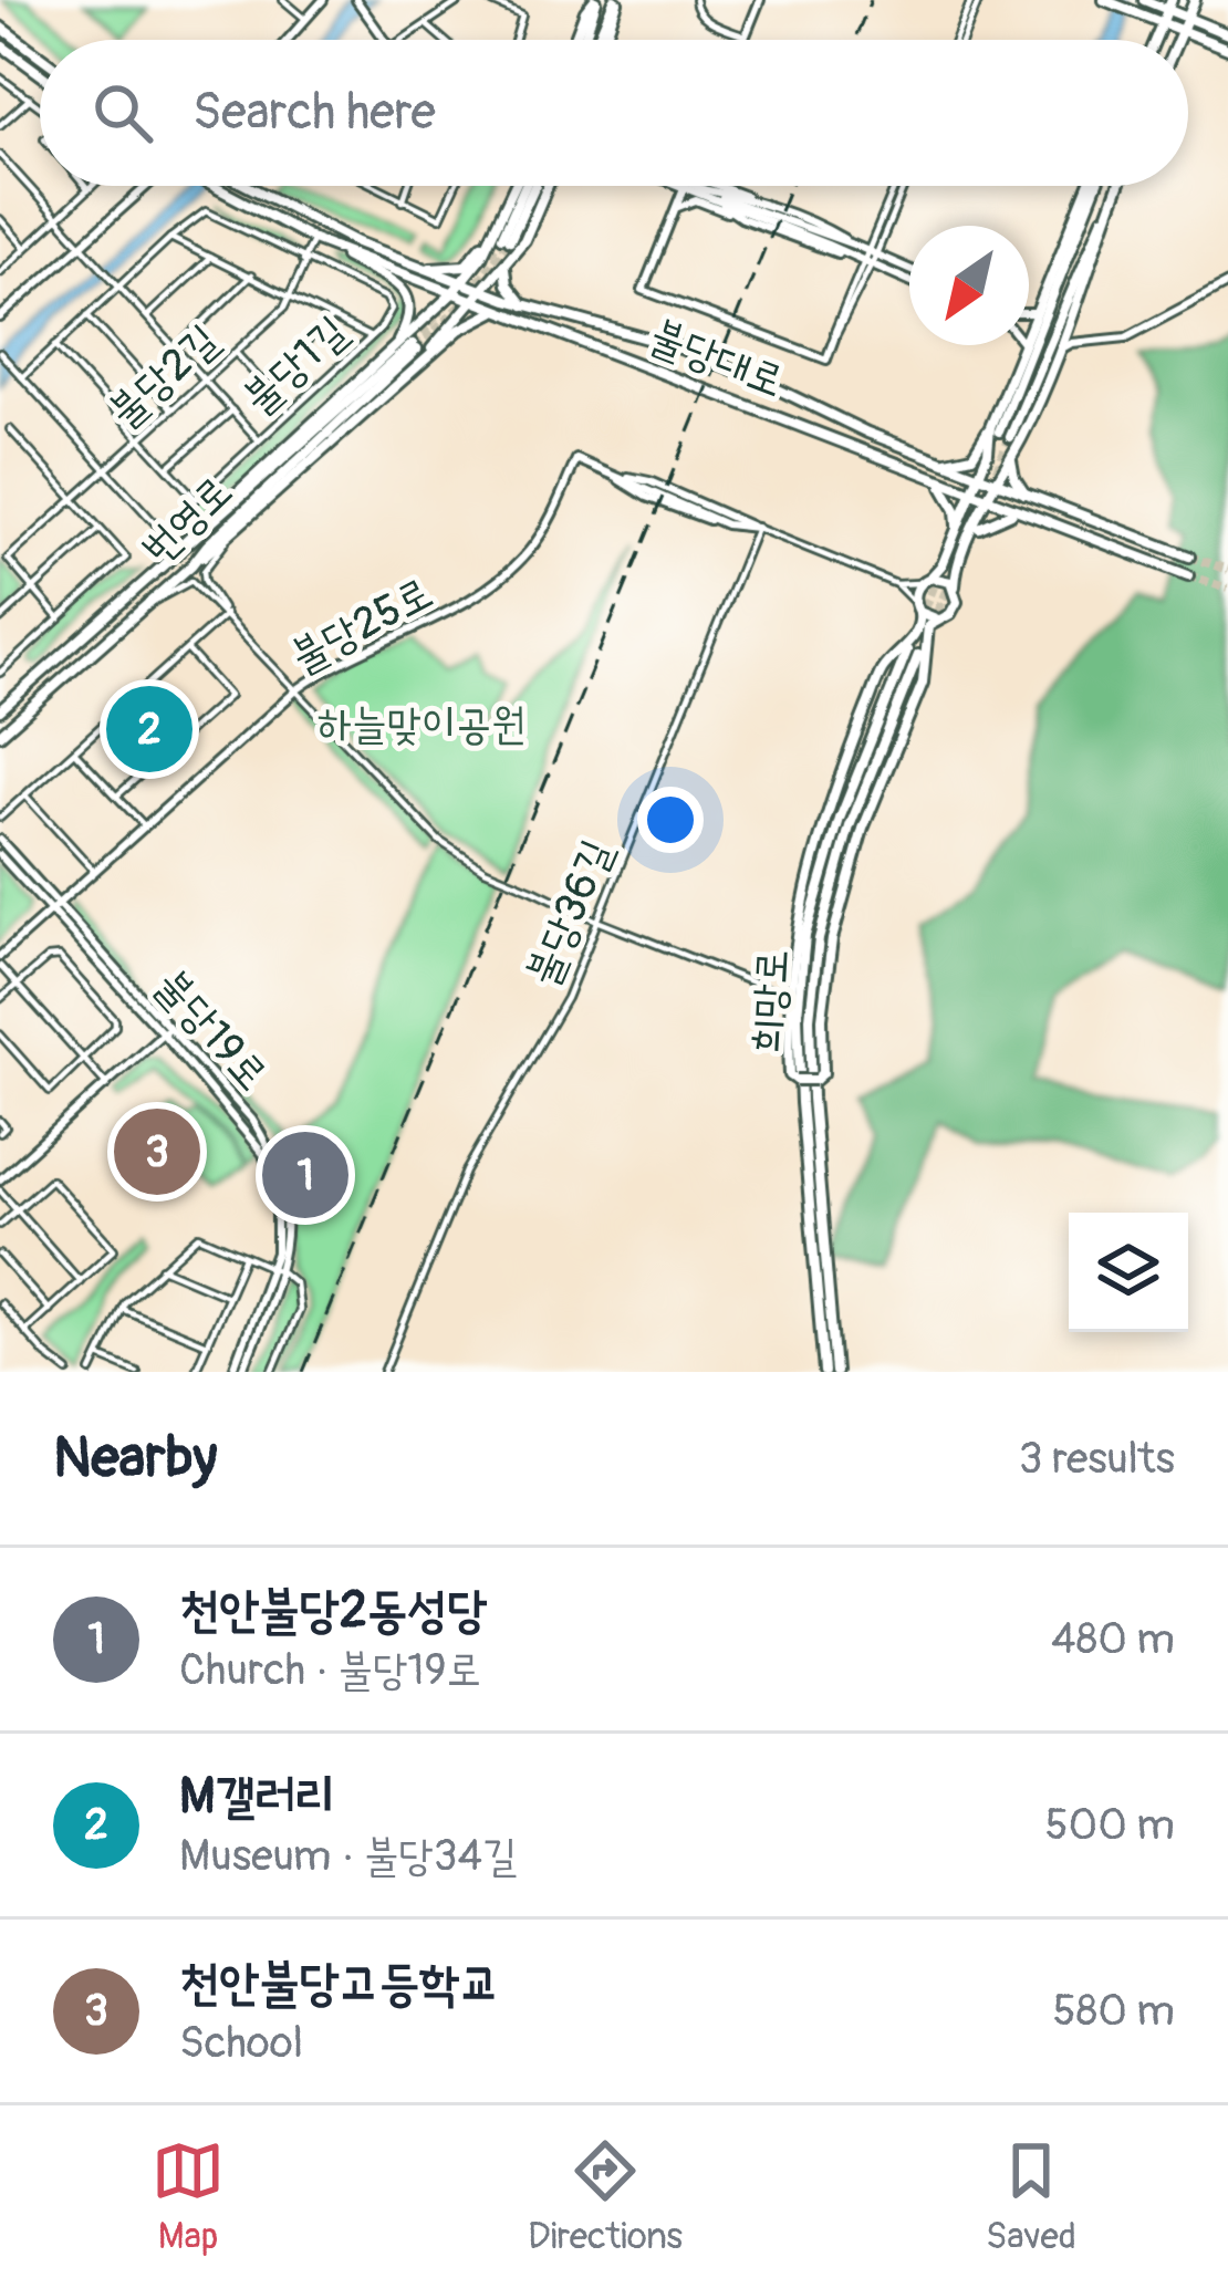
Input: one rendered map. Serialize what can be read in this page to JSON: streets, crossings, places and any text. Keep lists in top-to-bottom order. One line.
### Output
{"streets":{"main road":["불당대로","번영로","희망로"],"street":["불당1길","불당2길","불당25로","불당36길","불당19로"]},"crossings":[["불당대로","불당2길"],["불당1길","불당2길"],["불당25로","불당19로"]],"parks":["하늘맞이공원"],"north":"bottom left","page":{"search":"Search here","pins":["2","3","1"],"heading":["Nearby","3 results"],"list":[{"mark":"1","name":"천안불당2동성당","note":"Church · 불당19로","value":"480 m"},{"mark":"2","name":"M갤러리","note":"Museum · 불당34길","value":"500 m"},{"mark":"3","name":"천안불당고등학교","note":"School","value":"580 m"}],"nav":["Map","Directions","Saved"]}}
